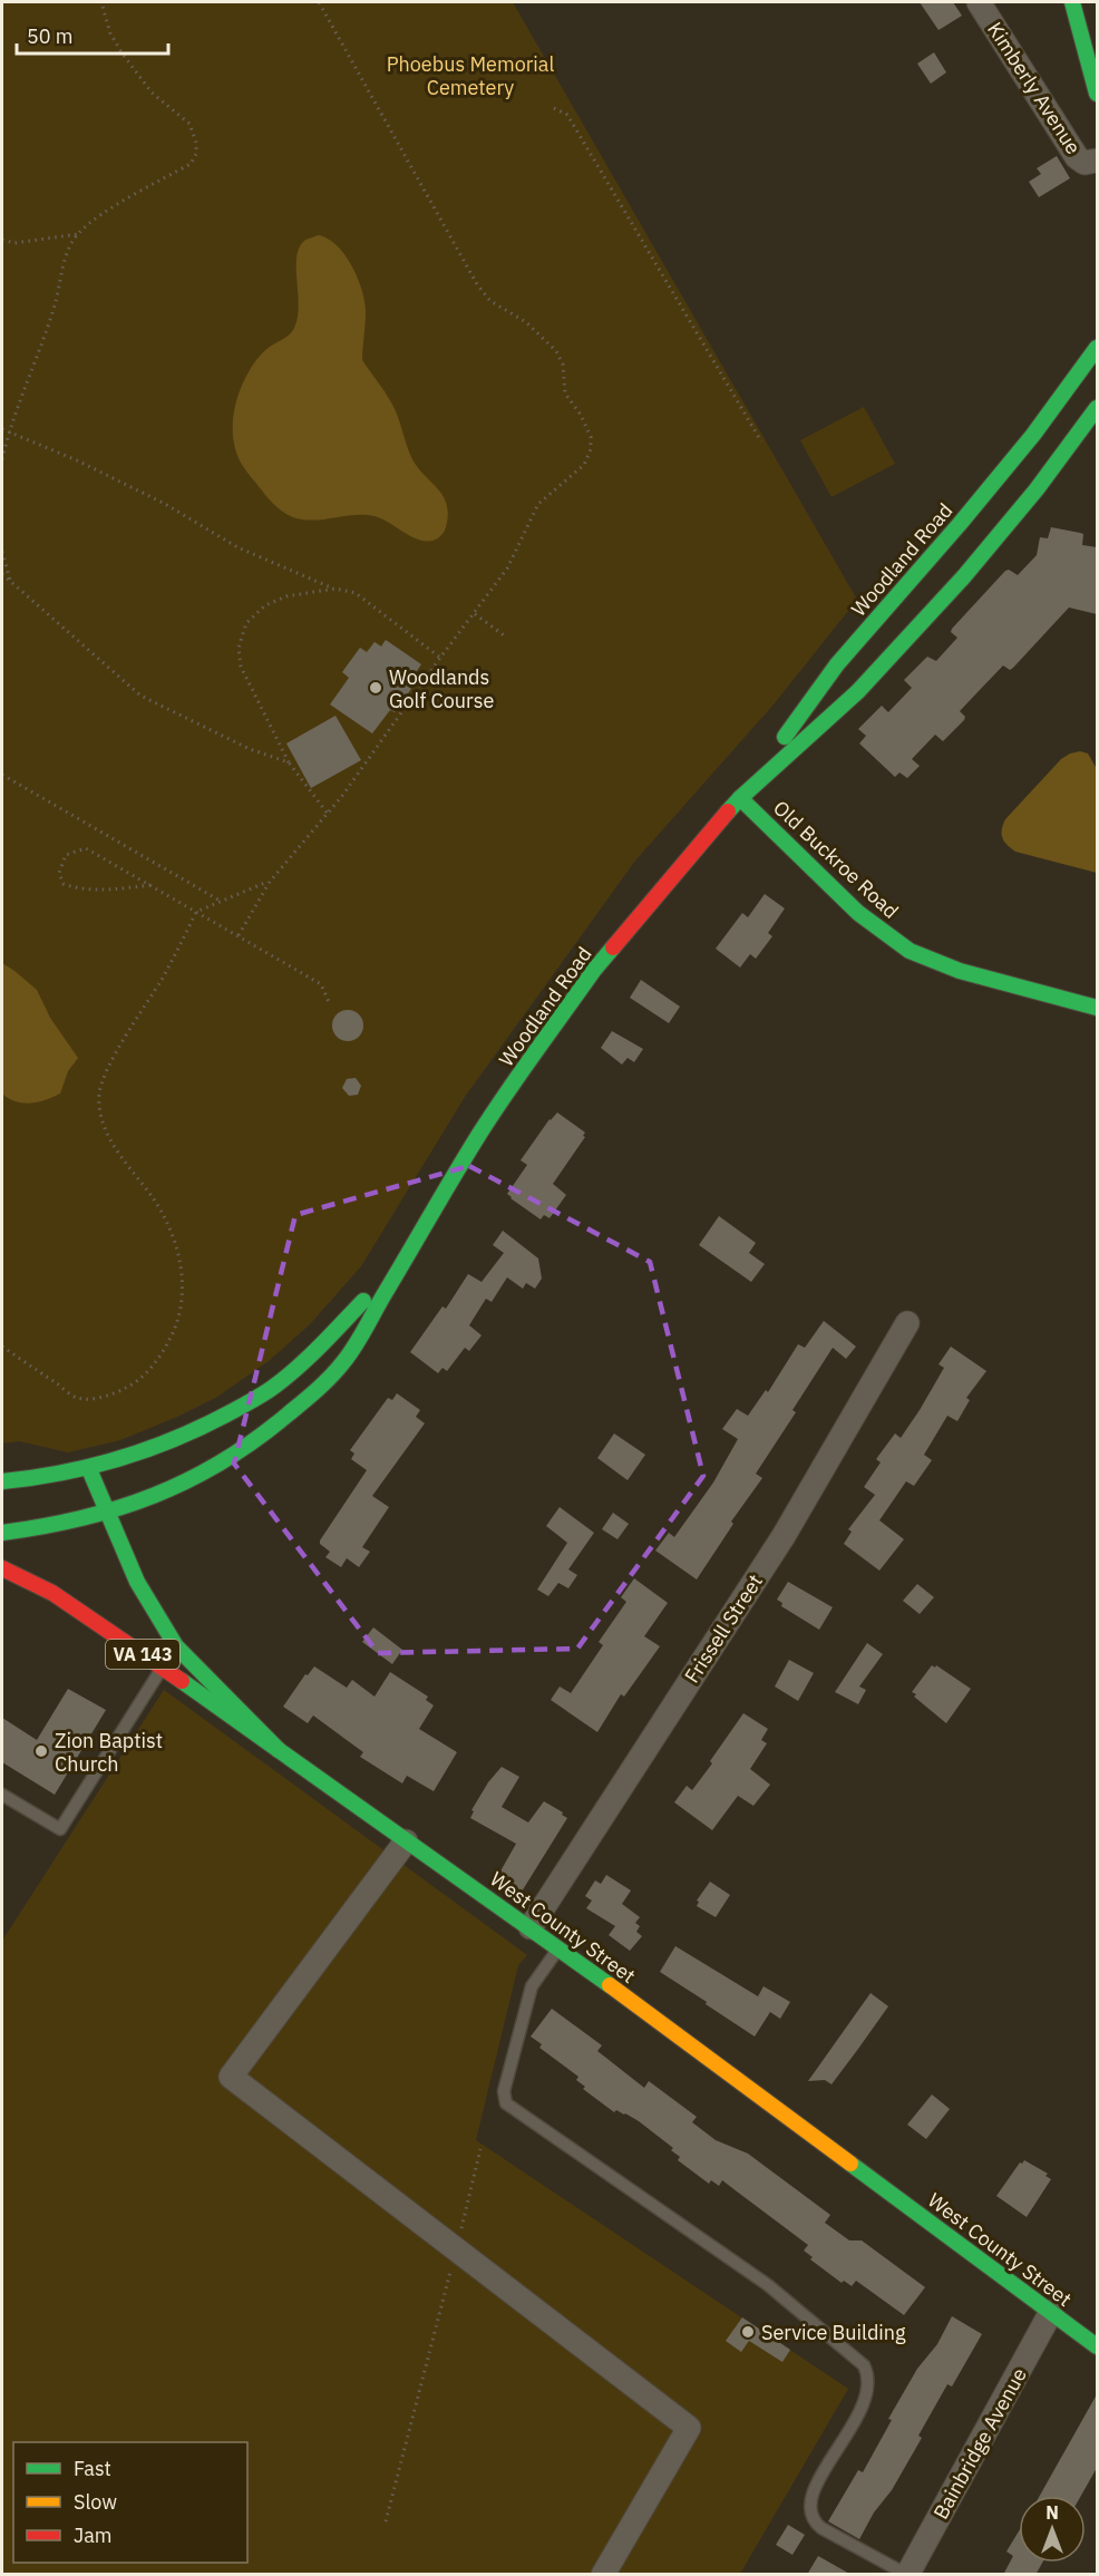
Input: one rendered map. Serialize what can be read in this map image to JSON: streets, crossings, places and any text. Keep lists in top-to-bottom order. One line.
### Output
{"streets":{"main road":["Woodland Road","Old Buckroe Road","VA 143","West County Street"],"street":["Kimberly Avenue","Frissell Street","Bainbridge Avenue"]},"crossings":[["Woodland Road","Old Buckroe Road"],["Woodland Road","West County Street"],["Frissell Street","West County Street"],["VA 143","West County Street"],["West County Street","Bainbridge Avenue"]],"parks":["Phoebus Memorial Cemetery"],"places":["Woodlands Golf Course","Zion Baptist Church","Service Building"],"legend":["Fast","Slow","Jam"],"scale_bar":"50 m","north":"top"}
